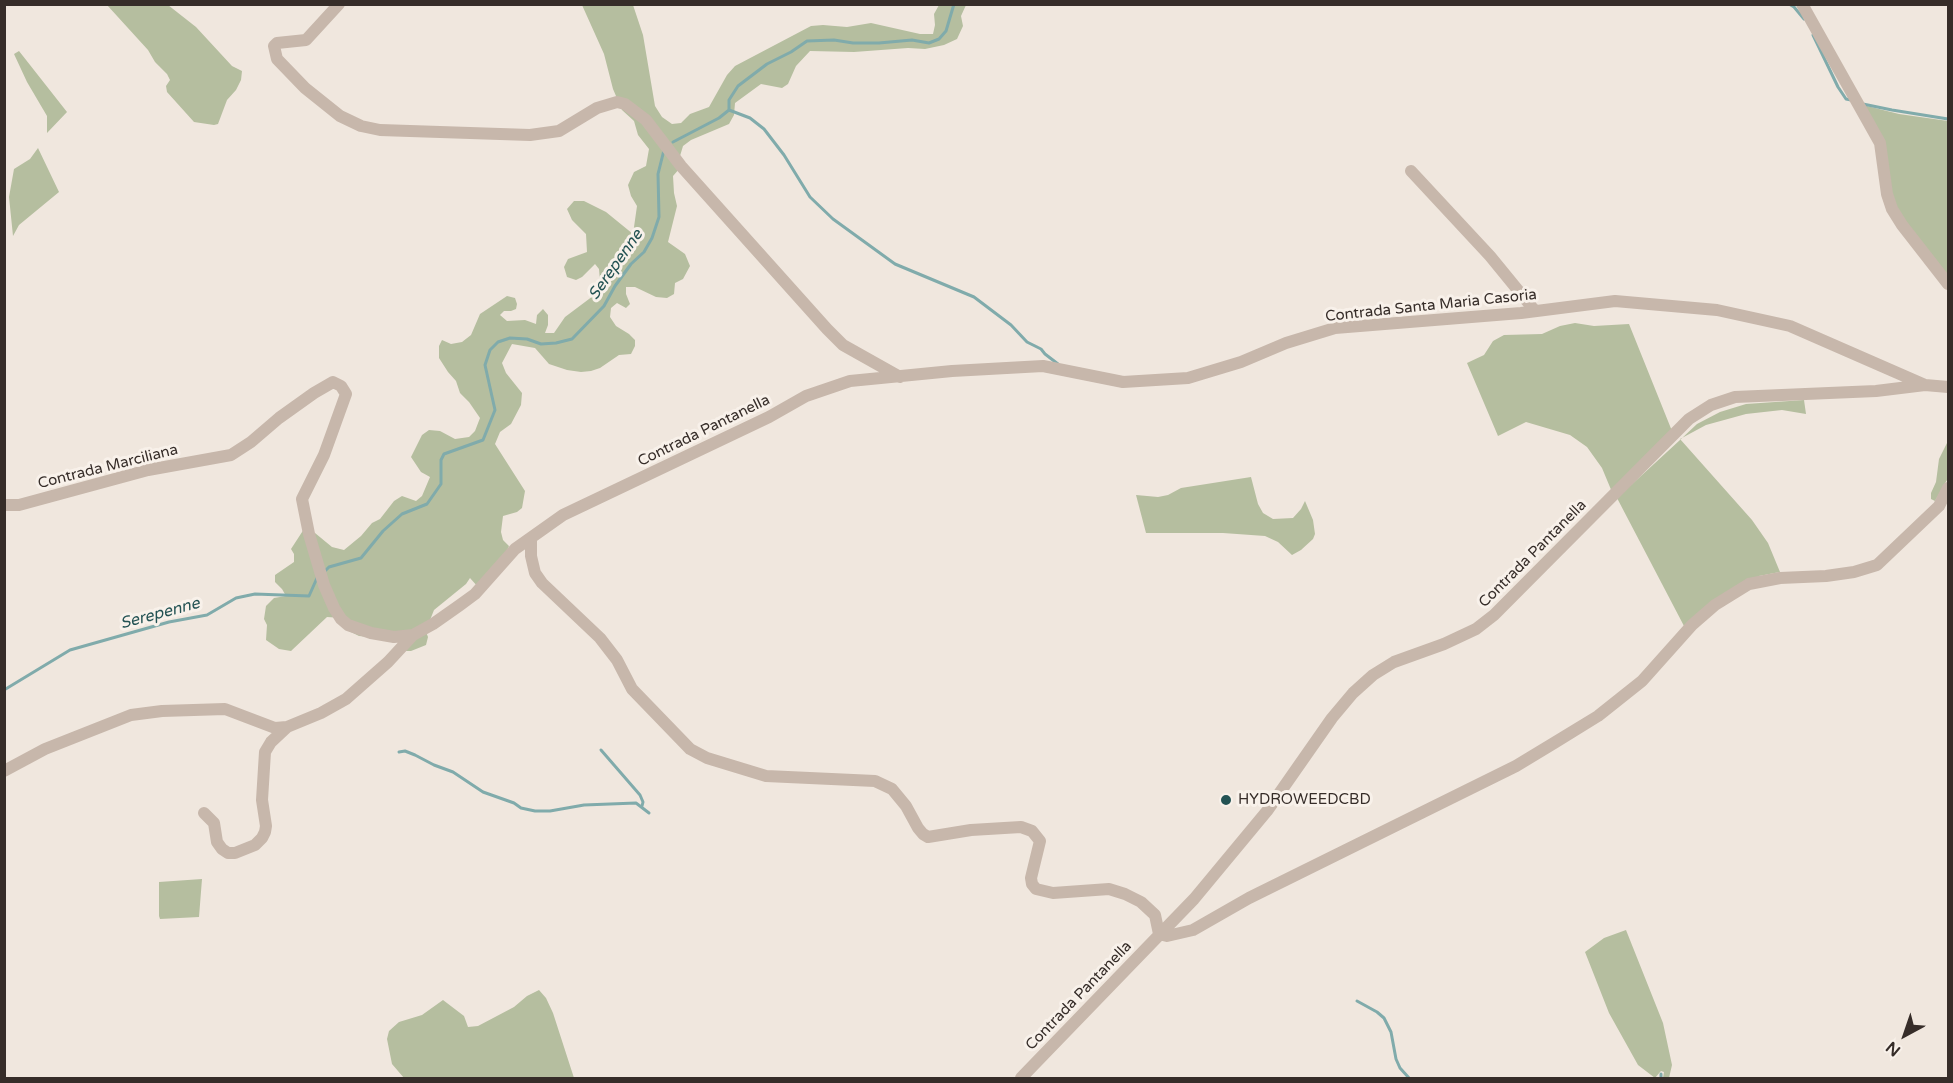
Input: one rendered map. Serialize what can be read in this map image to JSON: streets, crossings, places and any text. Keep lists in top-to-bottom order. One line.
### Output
{"streets":{"street":["Contrada Santa Maria Casoria","Contrada Pantanella","Contrada Marciliana"]},"crossings":[["Contrada Santa Maria Casoria","Contrada Pantanella"],["Contrada Pantanella","Contrada Marciliana"]],"water":["Serepenne"],"places":["HYDROWEEDCBD"],"north":"bottom left"}
